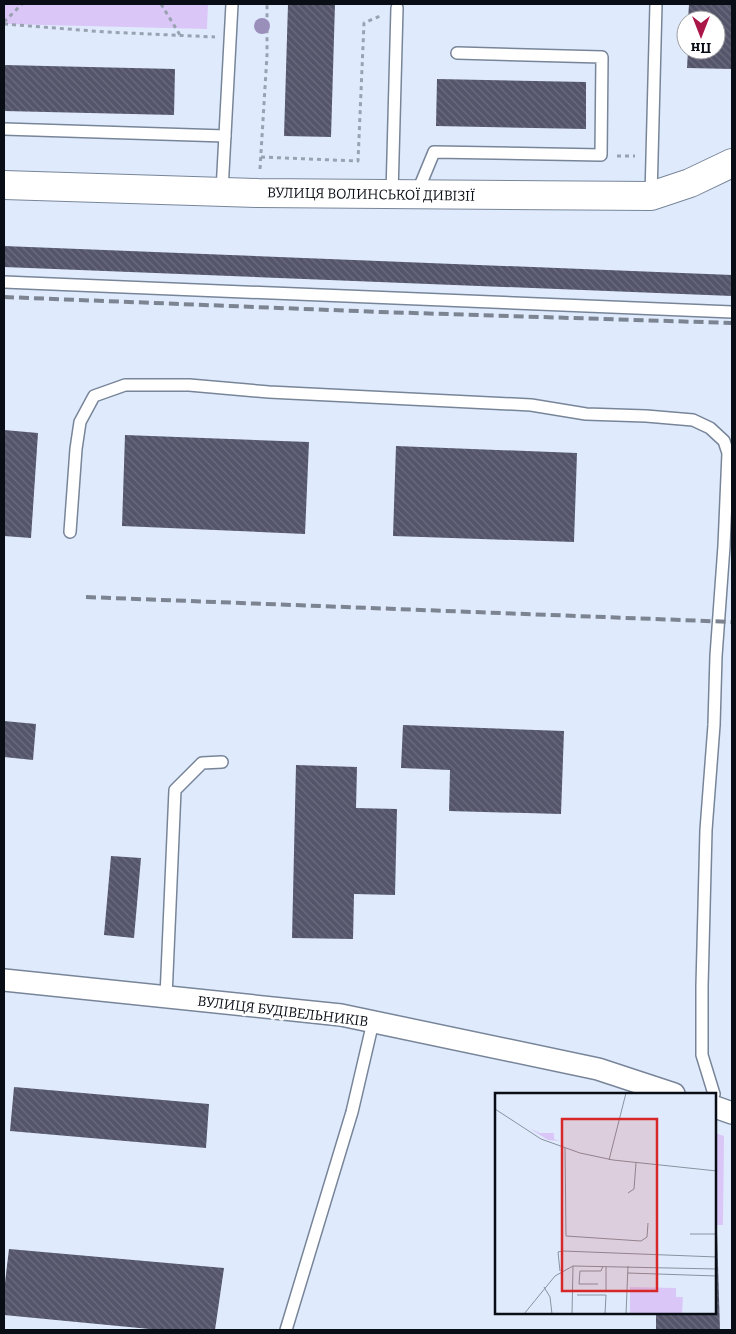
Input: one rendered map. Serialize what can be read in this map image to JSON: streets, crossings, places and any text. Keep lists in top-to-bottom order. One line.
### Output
{"streets":{"street":["ВУЛИЦЯ ВОЛИНСЬКОЇ ДИВІЗІЇ","ВУЛИЦЯ БУДІВЕЛЬНИКІВ"]},"north":"bottom"}
